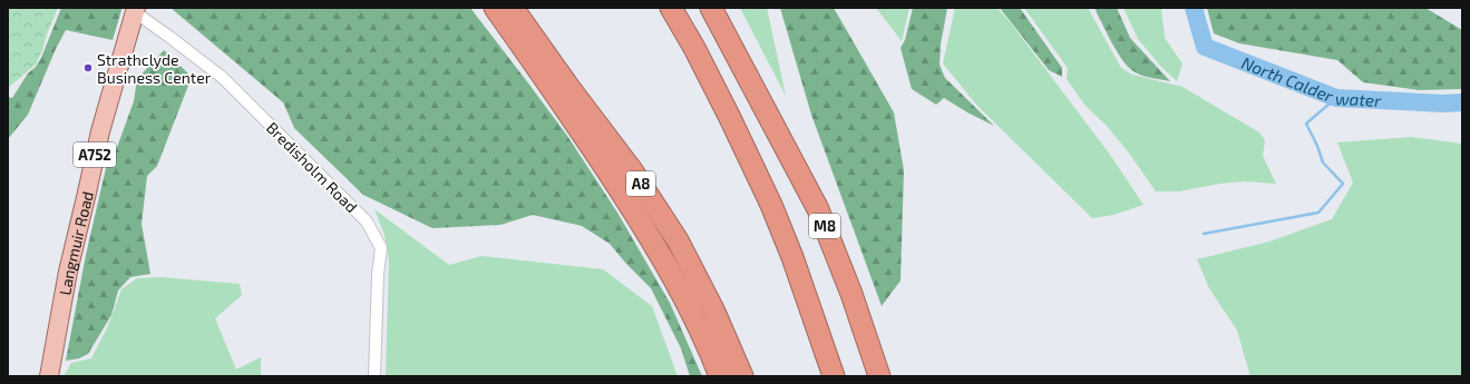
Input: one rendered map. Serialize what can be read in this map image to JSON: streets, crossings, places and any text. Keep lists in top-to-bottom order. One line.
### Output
{"streets":{"highway":["A8","M8"],"main road":["A752","Langmuir Road"],"street":["Bredisholm Road"]},"crossings":[["Bredisholm Road","Langmuir Road"]],"water":["North Calder water"],"places":["Strathclyde Business Center"]}
